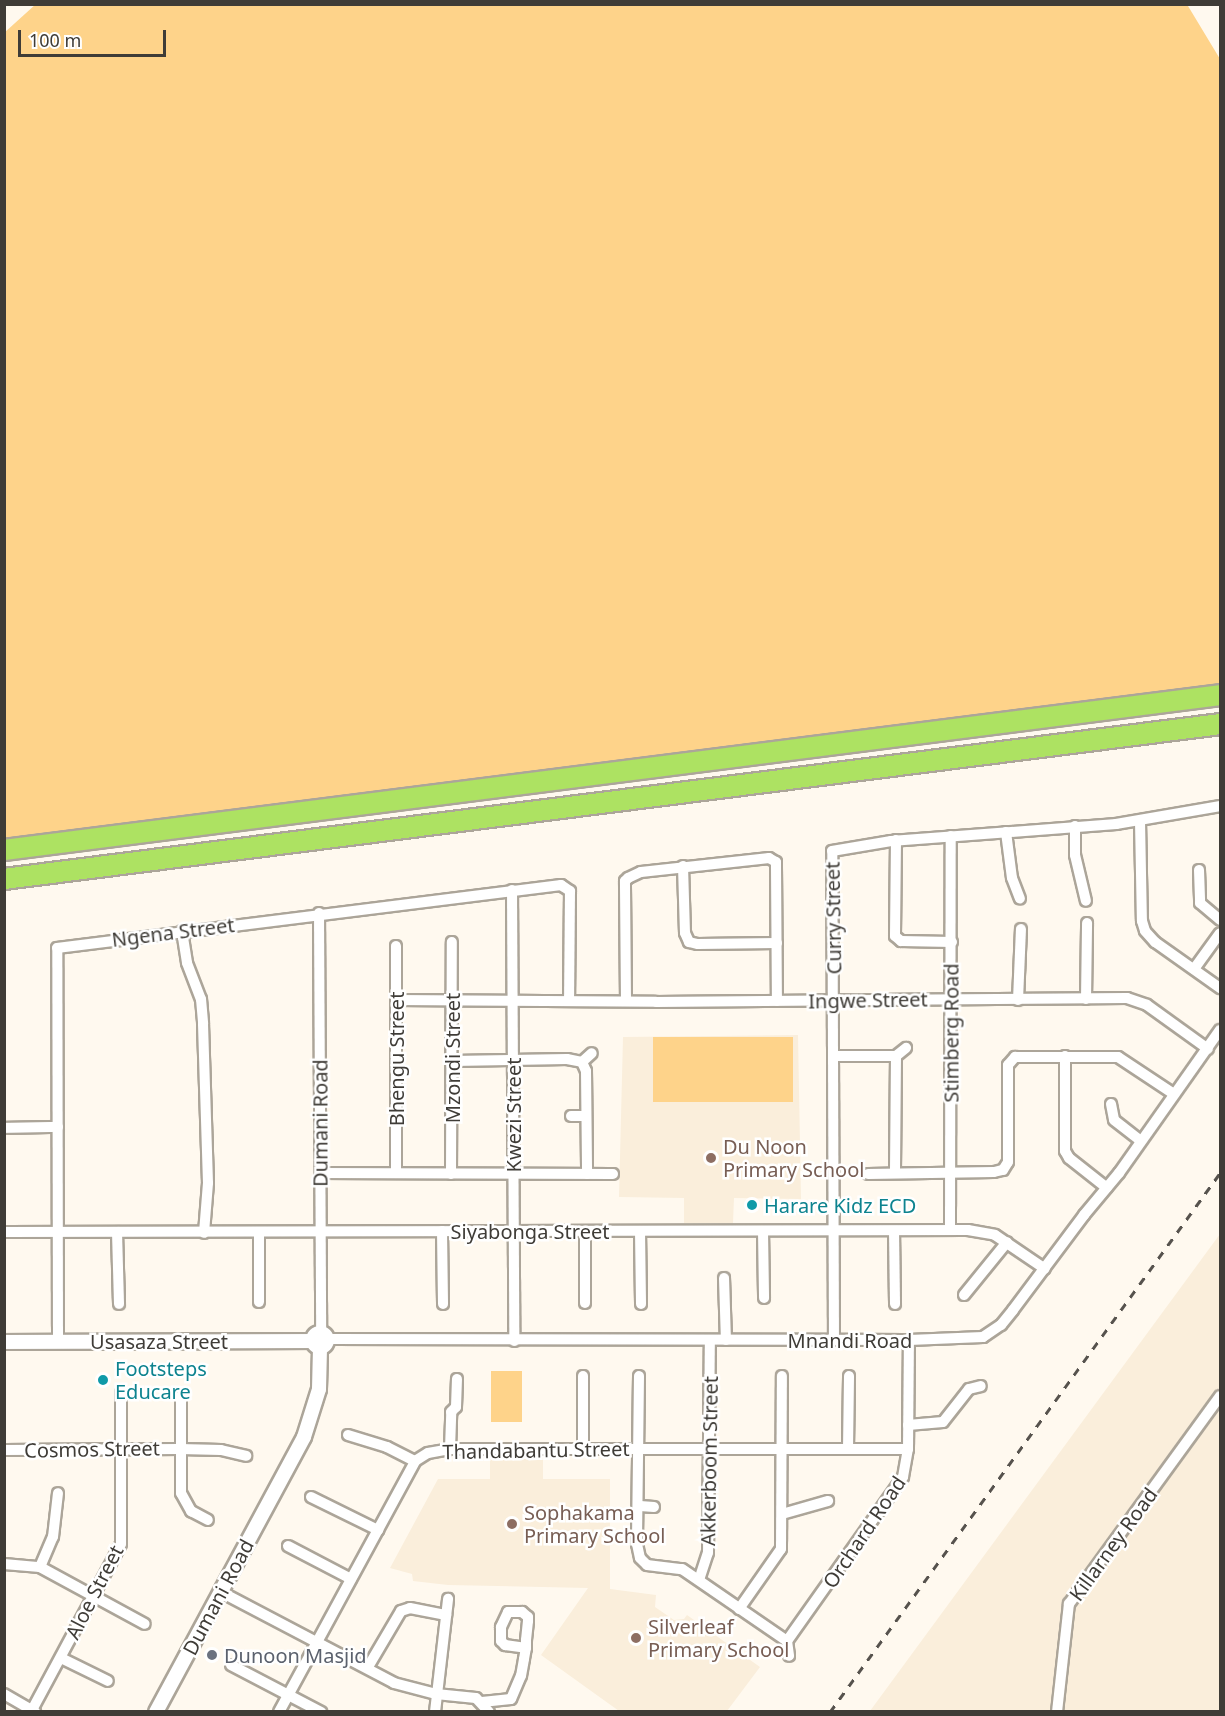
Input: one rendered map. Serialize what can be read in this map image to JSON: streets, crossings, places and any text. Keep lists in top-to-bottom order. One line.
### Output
{"streets":{"street":["Curry Street","Ngena Street","Ingwe Street","Stimberg Road","Mzondi Street","Bhengu Street","Kwezi Street","Dumani Road","Siyabonga Street","Mnandi Road","Usasaza Street","Cosmos Street","Thandabantu Street","Akkerboom Street","Orchard Road","Killarney Road","Aloe Street"]},"crossings":[["Curry Street","Ingwe Street"],["Curry Street","Stimberg Road"],["Curry Street","Siyabonga Street"],["Curry Street","Mnandi Road"],["Ngena Street","Ingwe Street"],["Ngena Street","Kwezi Street"],["Ngena Street","Dumani Road"],["Ngena Street","Siyabonga Street"],["Ngena Street","Usasaza Street"],["Ingwe Street","Stimberg Road"],["Ingwe Street","Mzondi Street"],["Ingwe Street","Bhengu Street"],["Ingwe Street","Kwezi Street"],["Ingwe Street","Mnandi Road"],["Stimberg Road","Siyabonga Street"],["Kwezi Street","Siyabonga Street"],["Kwezi Street","Mnandi Road"],["Dumani Road","Siyabonga Street"],["Dumani Road","Mnandi Road"],["Dumani Road","Usasaza Street"],["Siyabonga Street","Mnandi Road"],["Mnandi Road","Usasaza Street"],["Mnandi Road","Akkerboom Street"],["Mnandi Road","Orchard Road"],["Cosmos Street","Aloe Street"],["Thandabantu Street","Akkerboom Street"],["Thandabantu Street","Orchard Road"]],"places":["Du Noon Primary School","Harare Kidz ECD","Footsteps Educare","Sophakama Primary School","Silverleaf Primary School","Dunoon Masjid"],"scale_bar":"100 m"}
